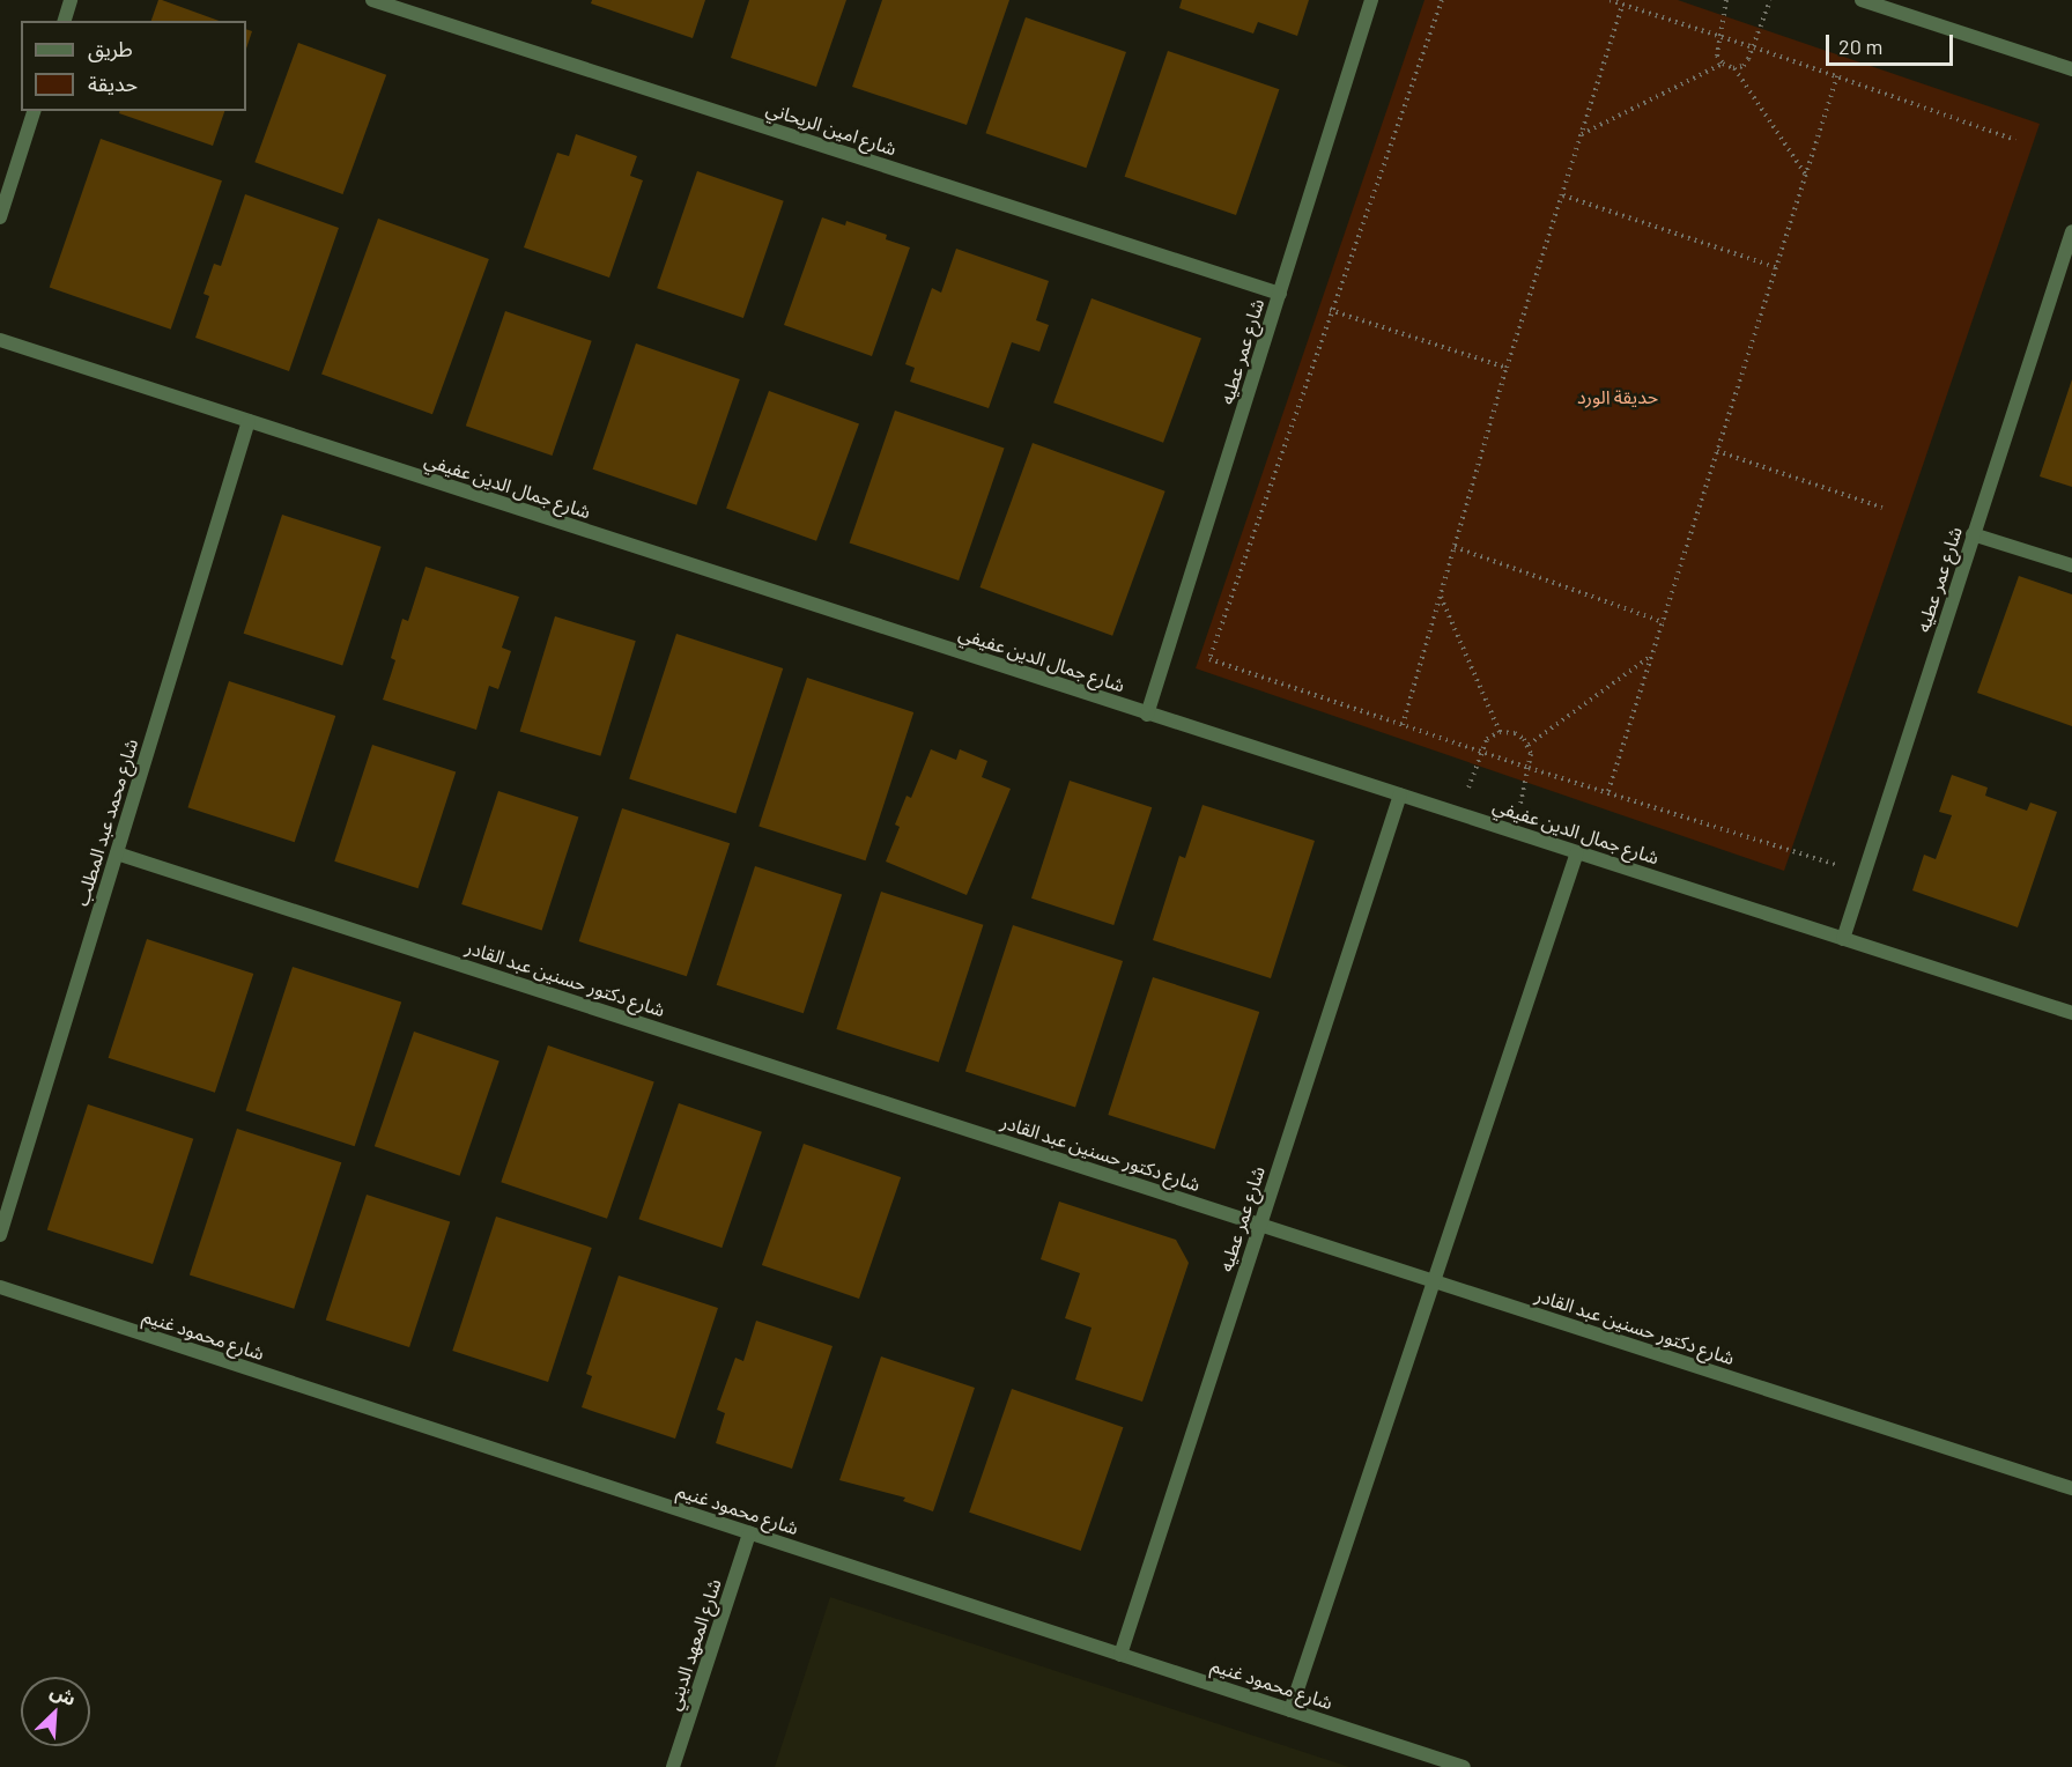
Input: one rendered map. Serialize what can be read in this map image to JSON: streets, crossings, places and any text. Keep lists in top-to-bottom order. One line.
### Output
{"streets":{"street":["شارع امين الريحاني","شارع عمر عطيه","شارع جمال الدين عفيفي","شارع محمد عبد المطلب","شارع دكتور حسنين عبد القادر","شارع محمود غنيم","شارع المعهد الديني"]},"crossings":[["شارع امين الريحاني","شارع عمر عطيه"],["شارع عمر عطيه","شارع جمال الدين عفيفي"],["شارع عمر عطيه","شارع دكتور حسنين عبد القادر"],["شارع عمر عطيه","شارع محمود غنيم"],["شارع جمال الدين عفيفي","شارع محمد عبد المطلب"],["شارع محمد عبد المطلب","شارع دكتور حسنين عبد القادر"],["شارع محمود غنيم","شارع المعهد الديني"]],"parks":["حديقة الورد"],"legend":["طريق","حديقة"],"scale_bar":"20 m","north":"top right"}
